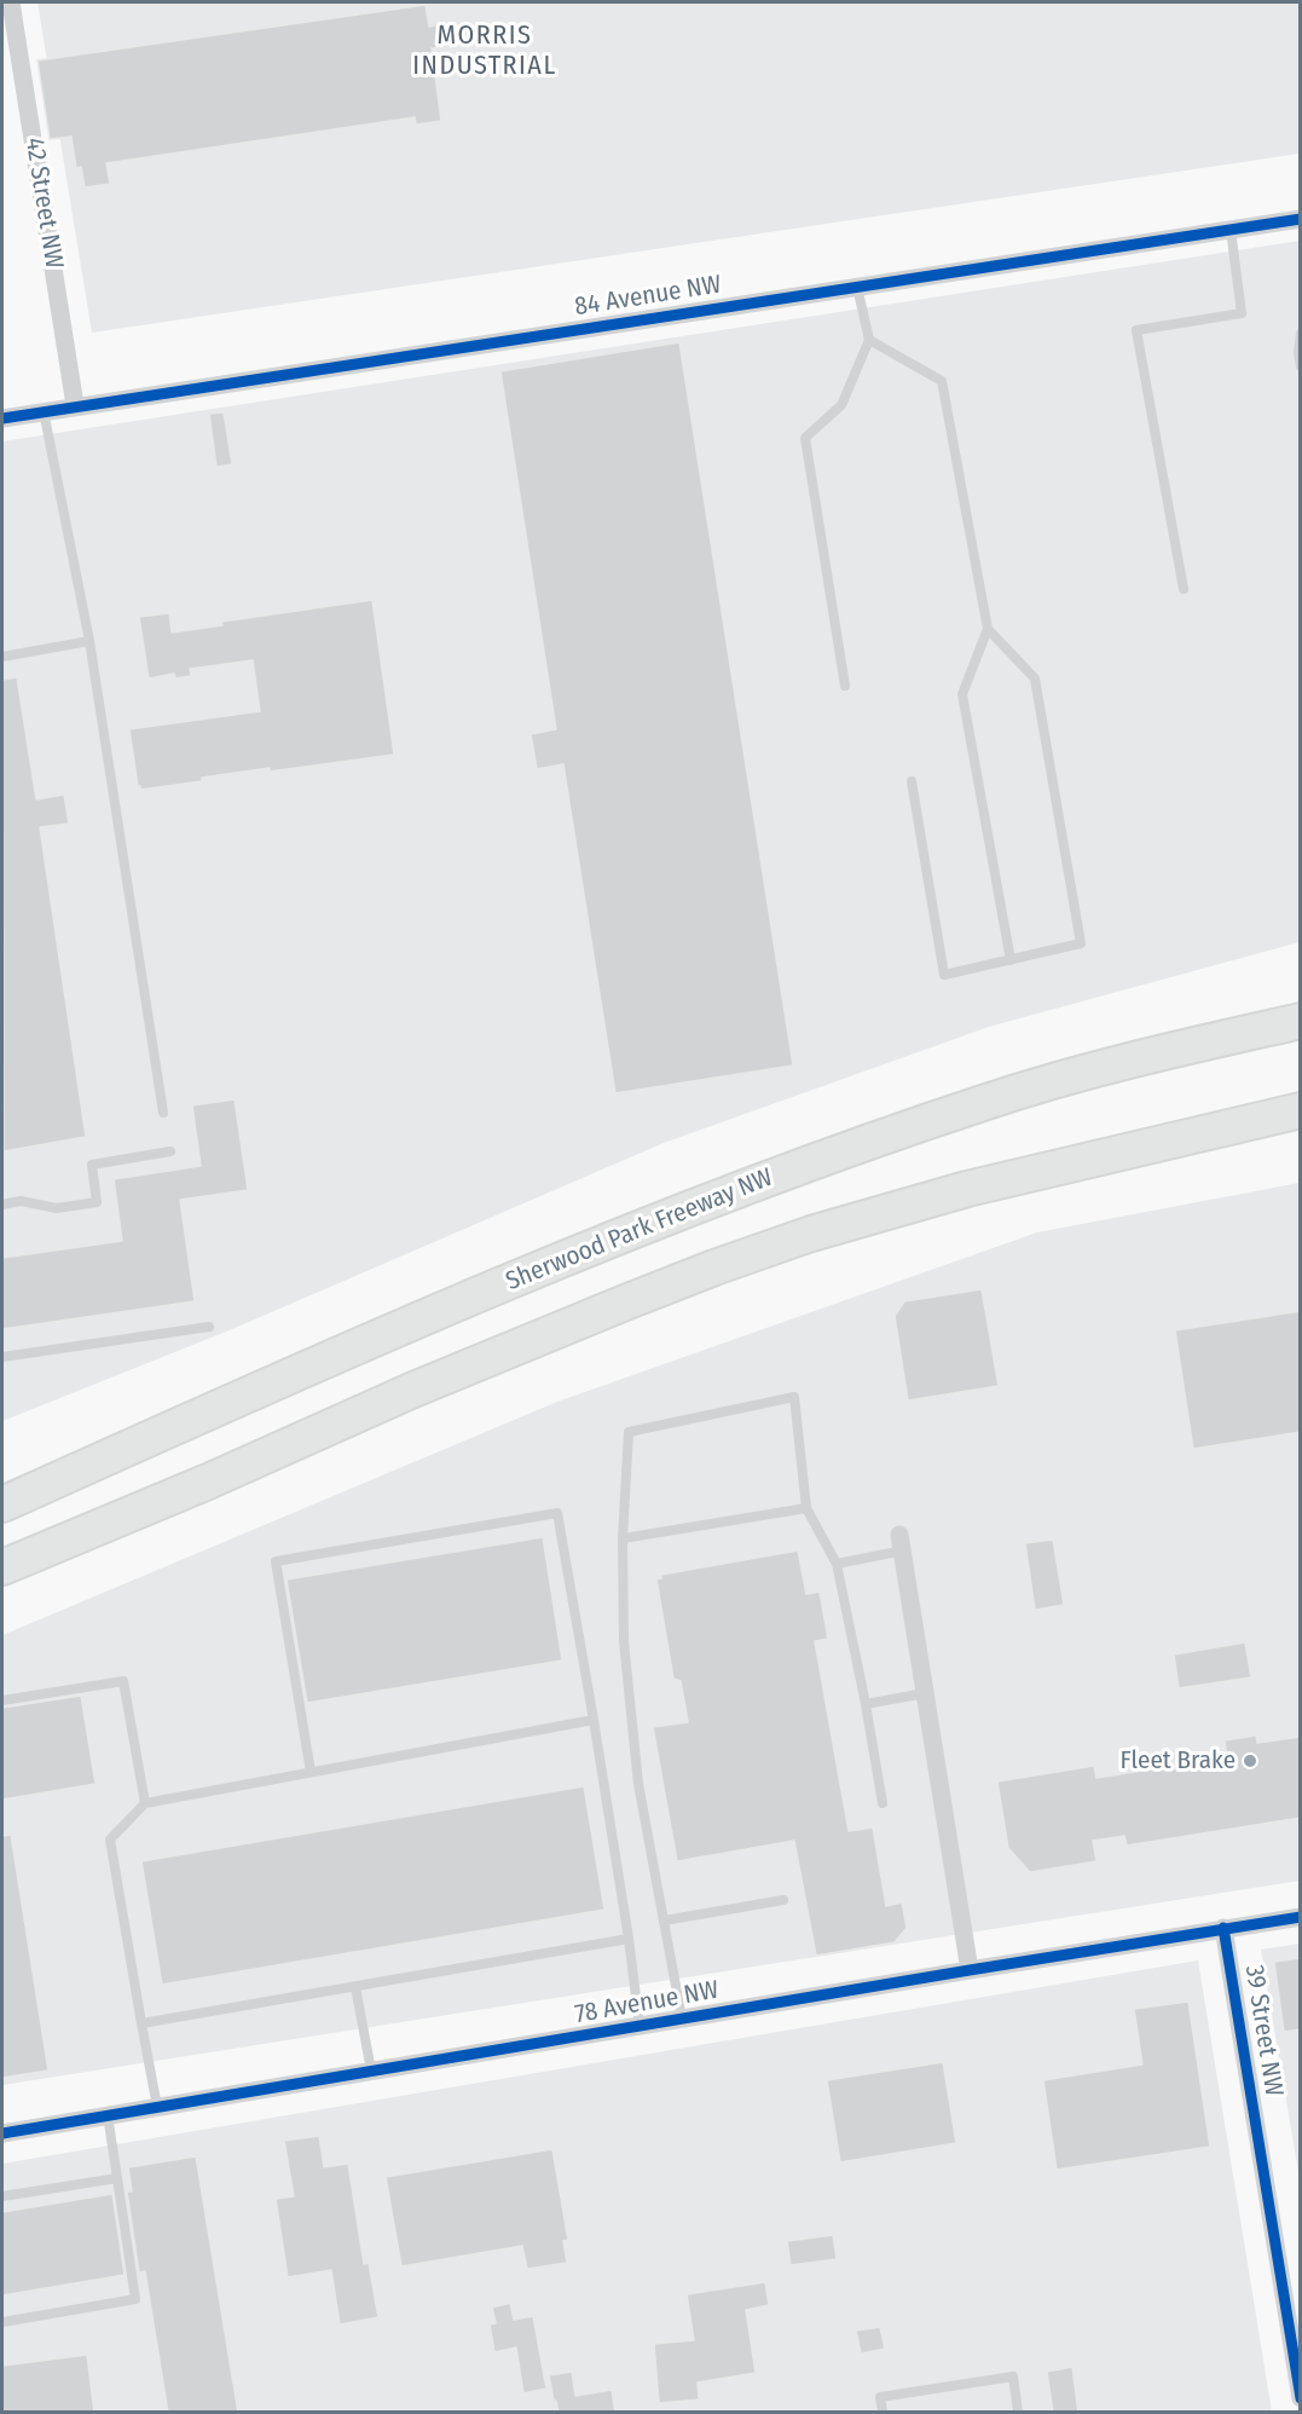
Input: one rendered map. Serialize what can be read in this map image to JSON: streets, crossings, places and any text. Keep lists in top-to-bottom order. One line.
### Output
{"streets":{"highway":["Sherwood Park Freeway NW"],"street":["42 Street NW","84 Avenue NW","78 Avenue NW","39 Street NW"]},"crossings":[["42 Street NW","84 Avenue NW"],["78 Avenue NW","39 Street NW"]],"districts":["MORRIS INDUSTRIAL"],"places":["Fleet Brake"]}
